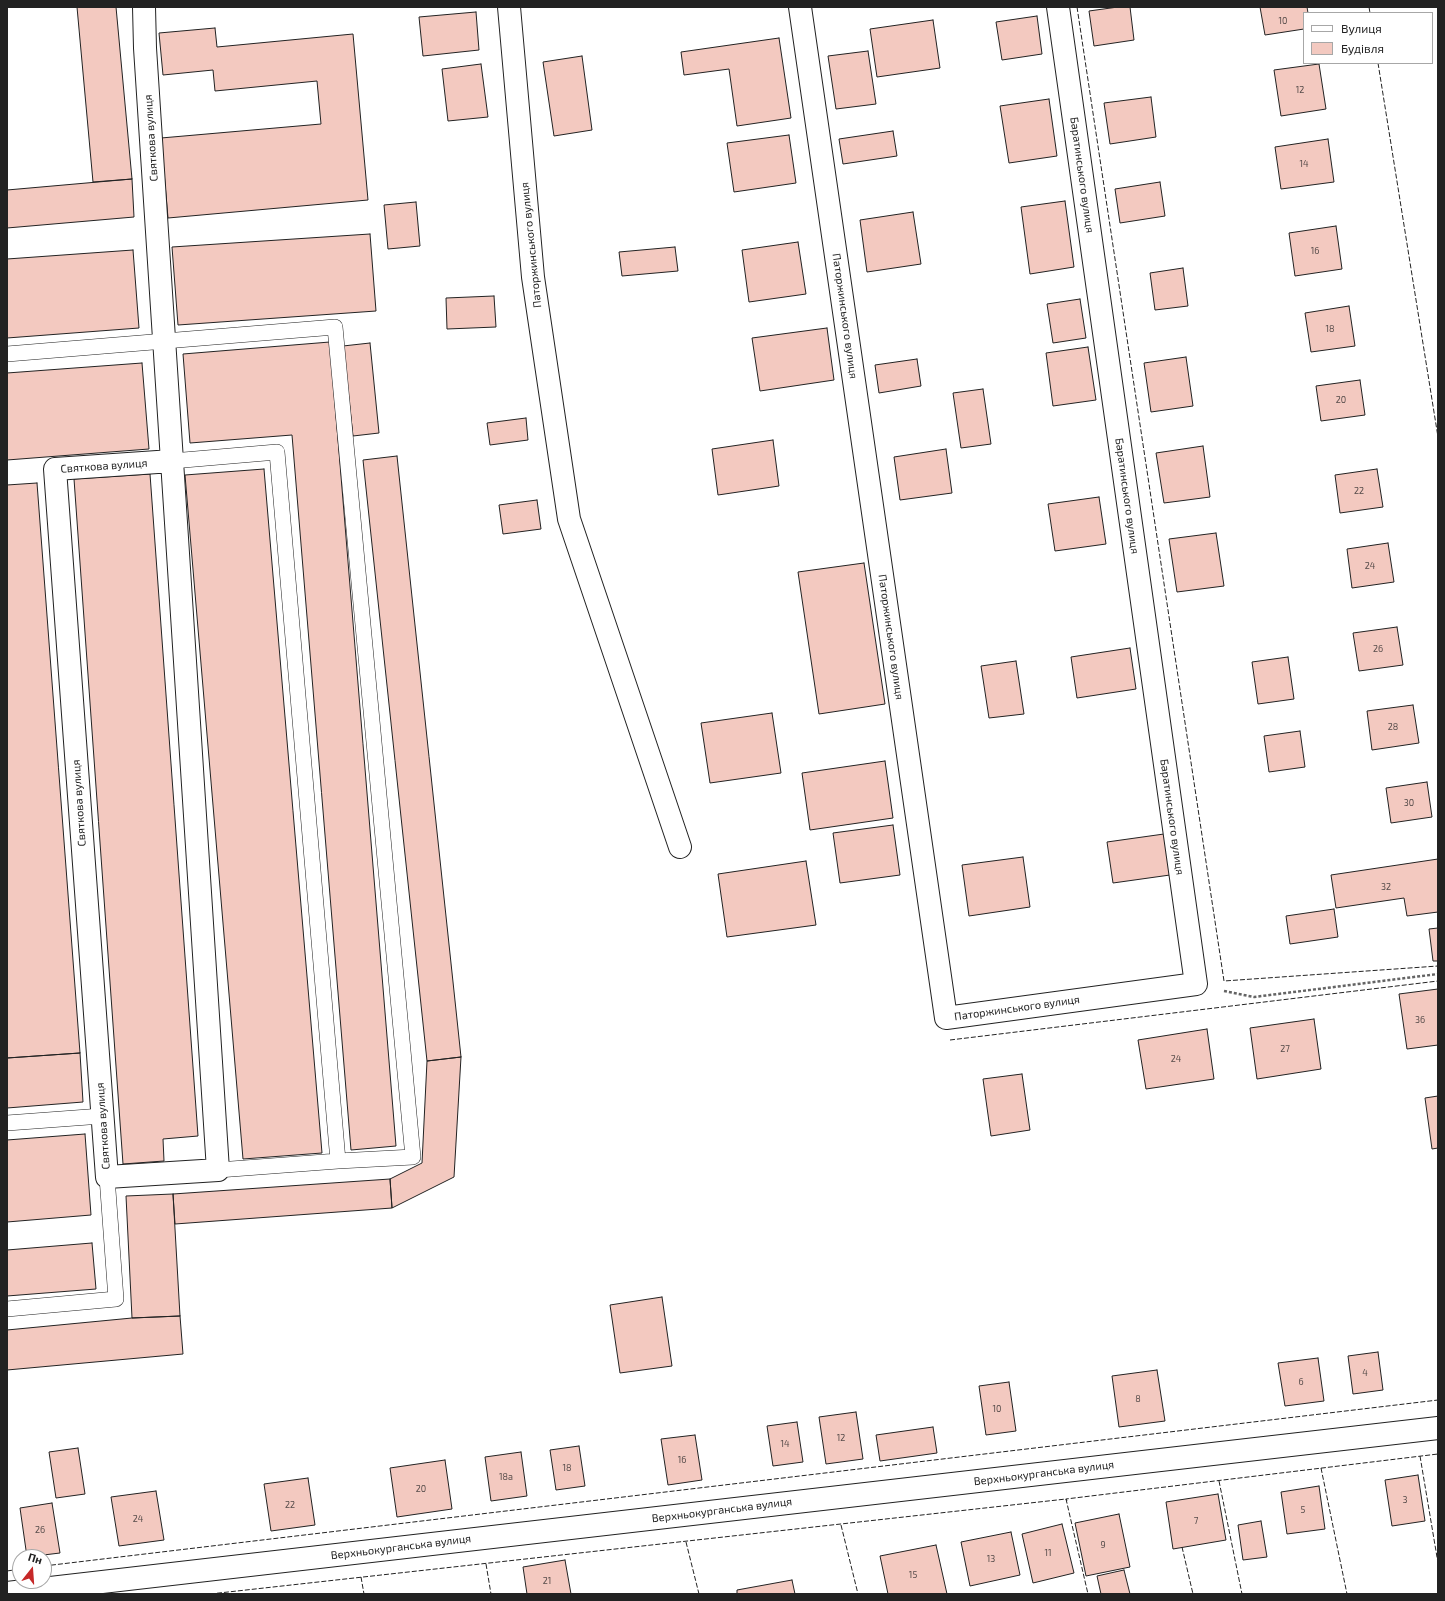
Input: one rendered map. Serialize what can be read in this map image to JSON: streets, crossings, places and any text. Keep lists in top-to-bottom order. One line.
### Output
{"streets":{"street":["Святкова вулиця","Баратинського вулиця","Паторжинського вулиця","Верхньокурганська вулиця"]},"crossings":[["Баратинського вулиця","Паторжинського вулиця"]],"house_numbers":["10","12","14","16","18","20","22","24","26","28","30","32","36","27","24","4","6","8","10","12","14","16","18","18а","20","3","22","5","24","7","26","9","11","13","15","21"],"legend":["Вулиця","Будівля"],"north":"top"}
